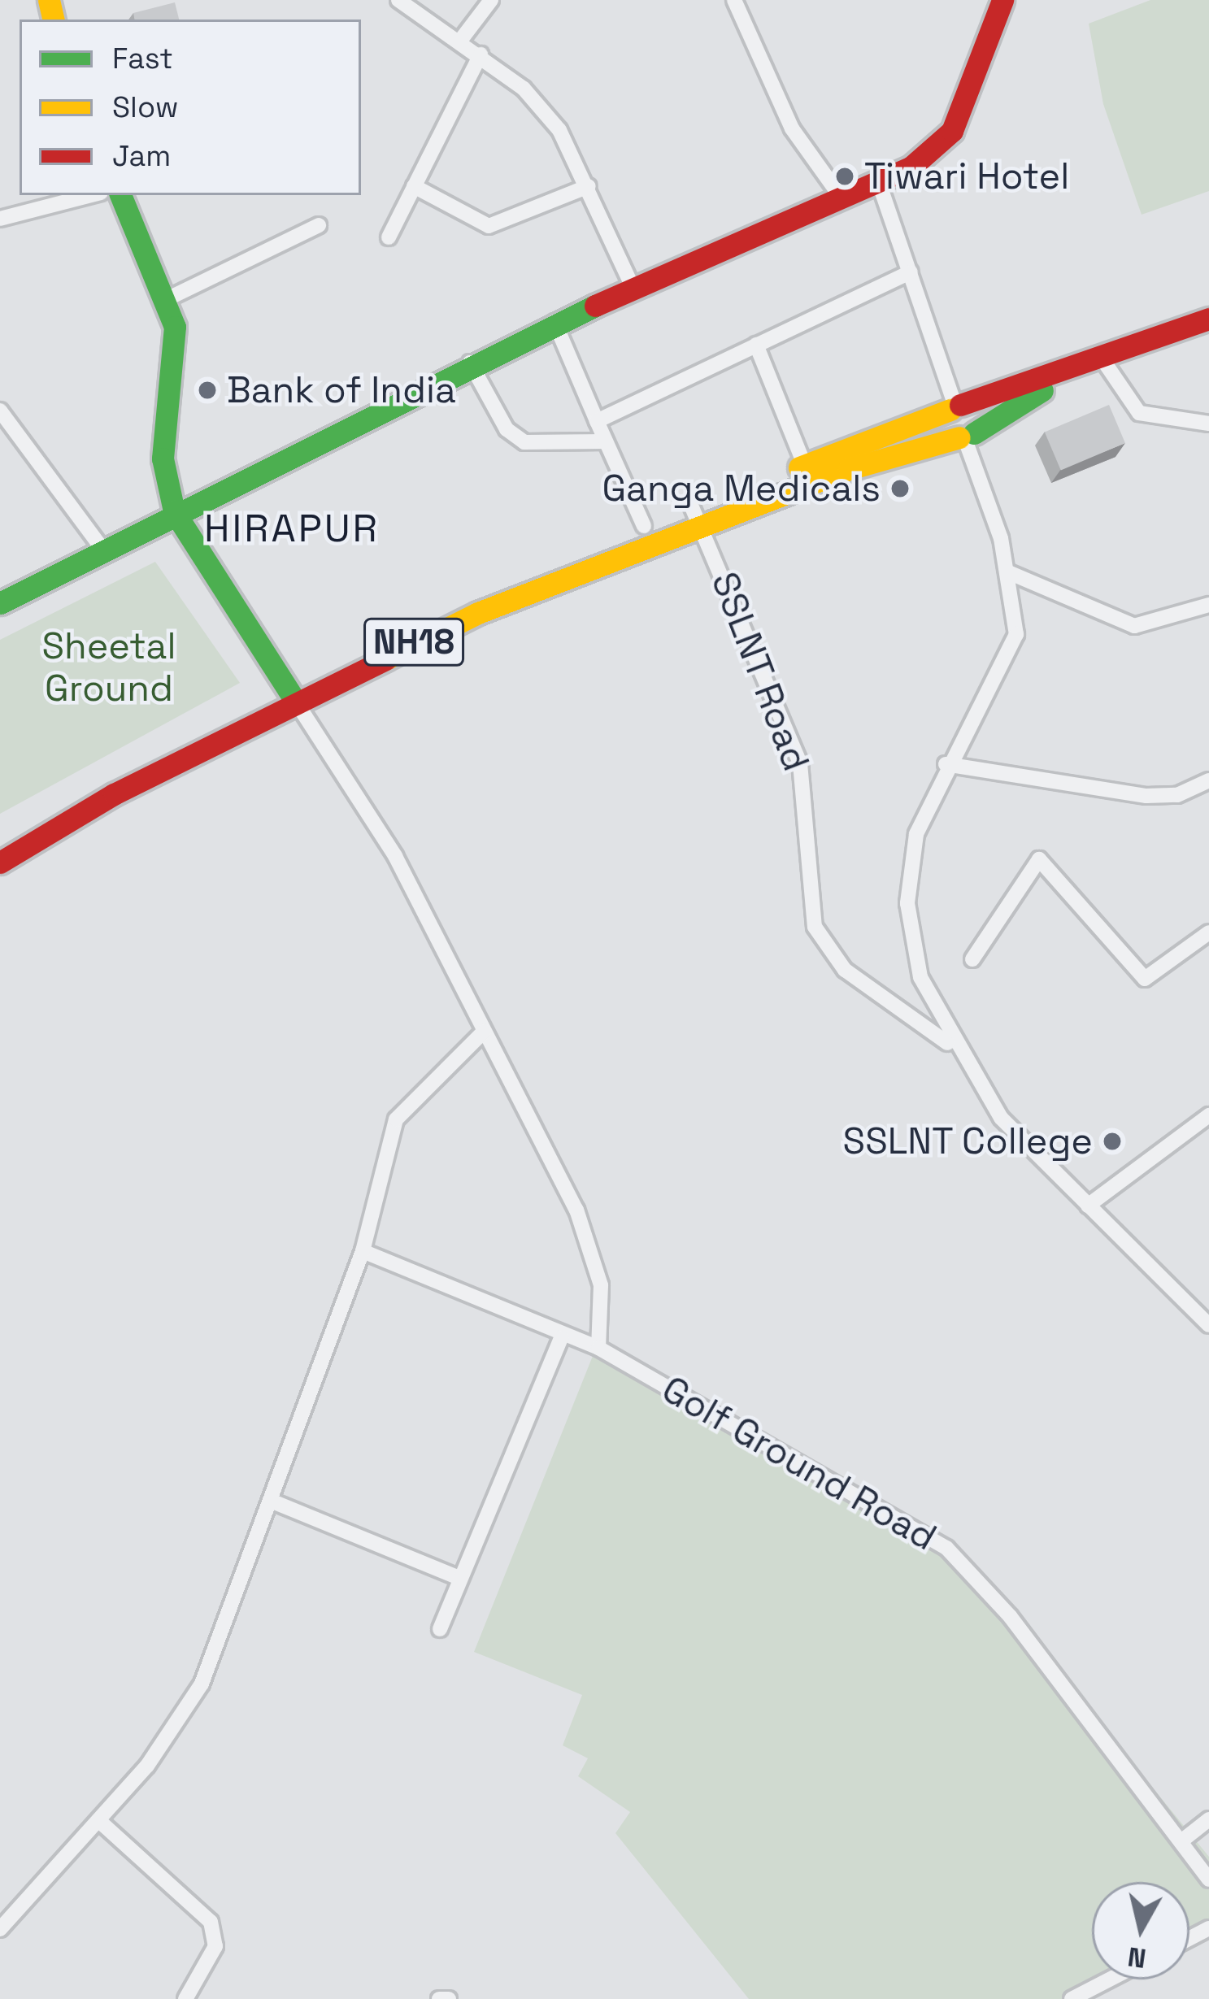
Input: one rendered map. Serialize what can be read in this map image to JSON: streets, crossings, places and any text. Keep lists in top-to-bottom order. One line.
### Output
{"streets":{"main road":["NH18"],"street":["SSLNT Road","Golf Ground Road"]},"crossings":[["NH18","SSLNT Road"]],"districts":["HIRAPUR"],"parks":["Sheetal Ground"],"places":["Tiwari Hotel","Bank of India","Ganga Medicals","SSLNT College"],"legend":["Fast","Slow","Jam"],"north":"bottom"}
